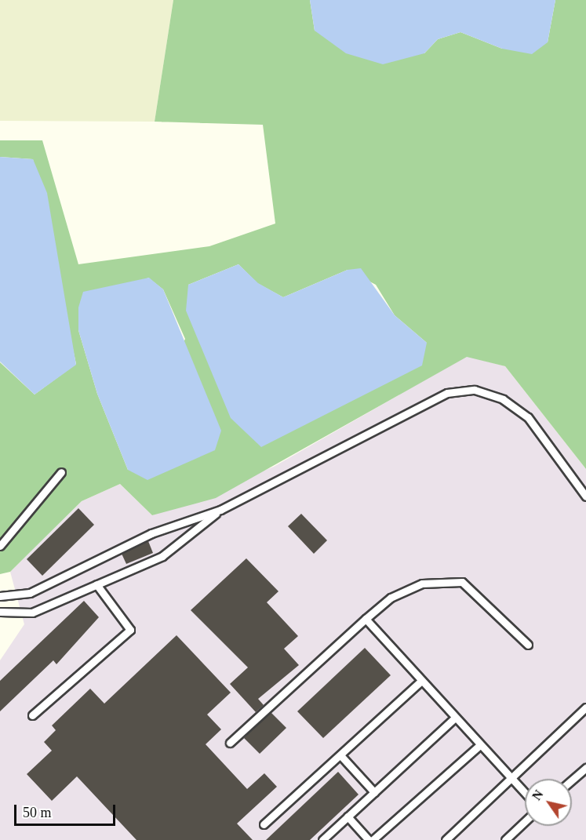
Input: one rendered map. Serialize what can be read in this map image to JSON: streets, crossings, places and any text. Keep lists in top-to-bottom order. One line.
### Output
{"scale_bar":"50 m","north":"top left"}
